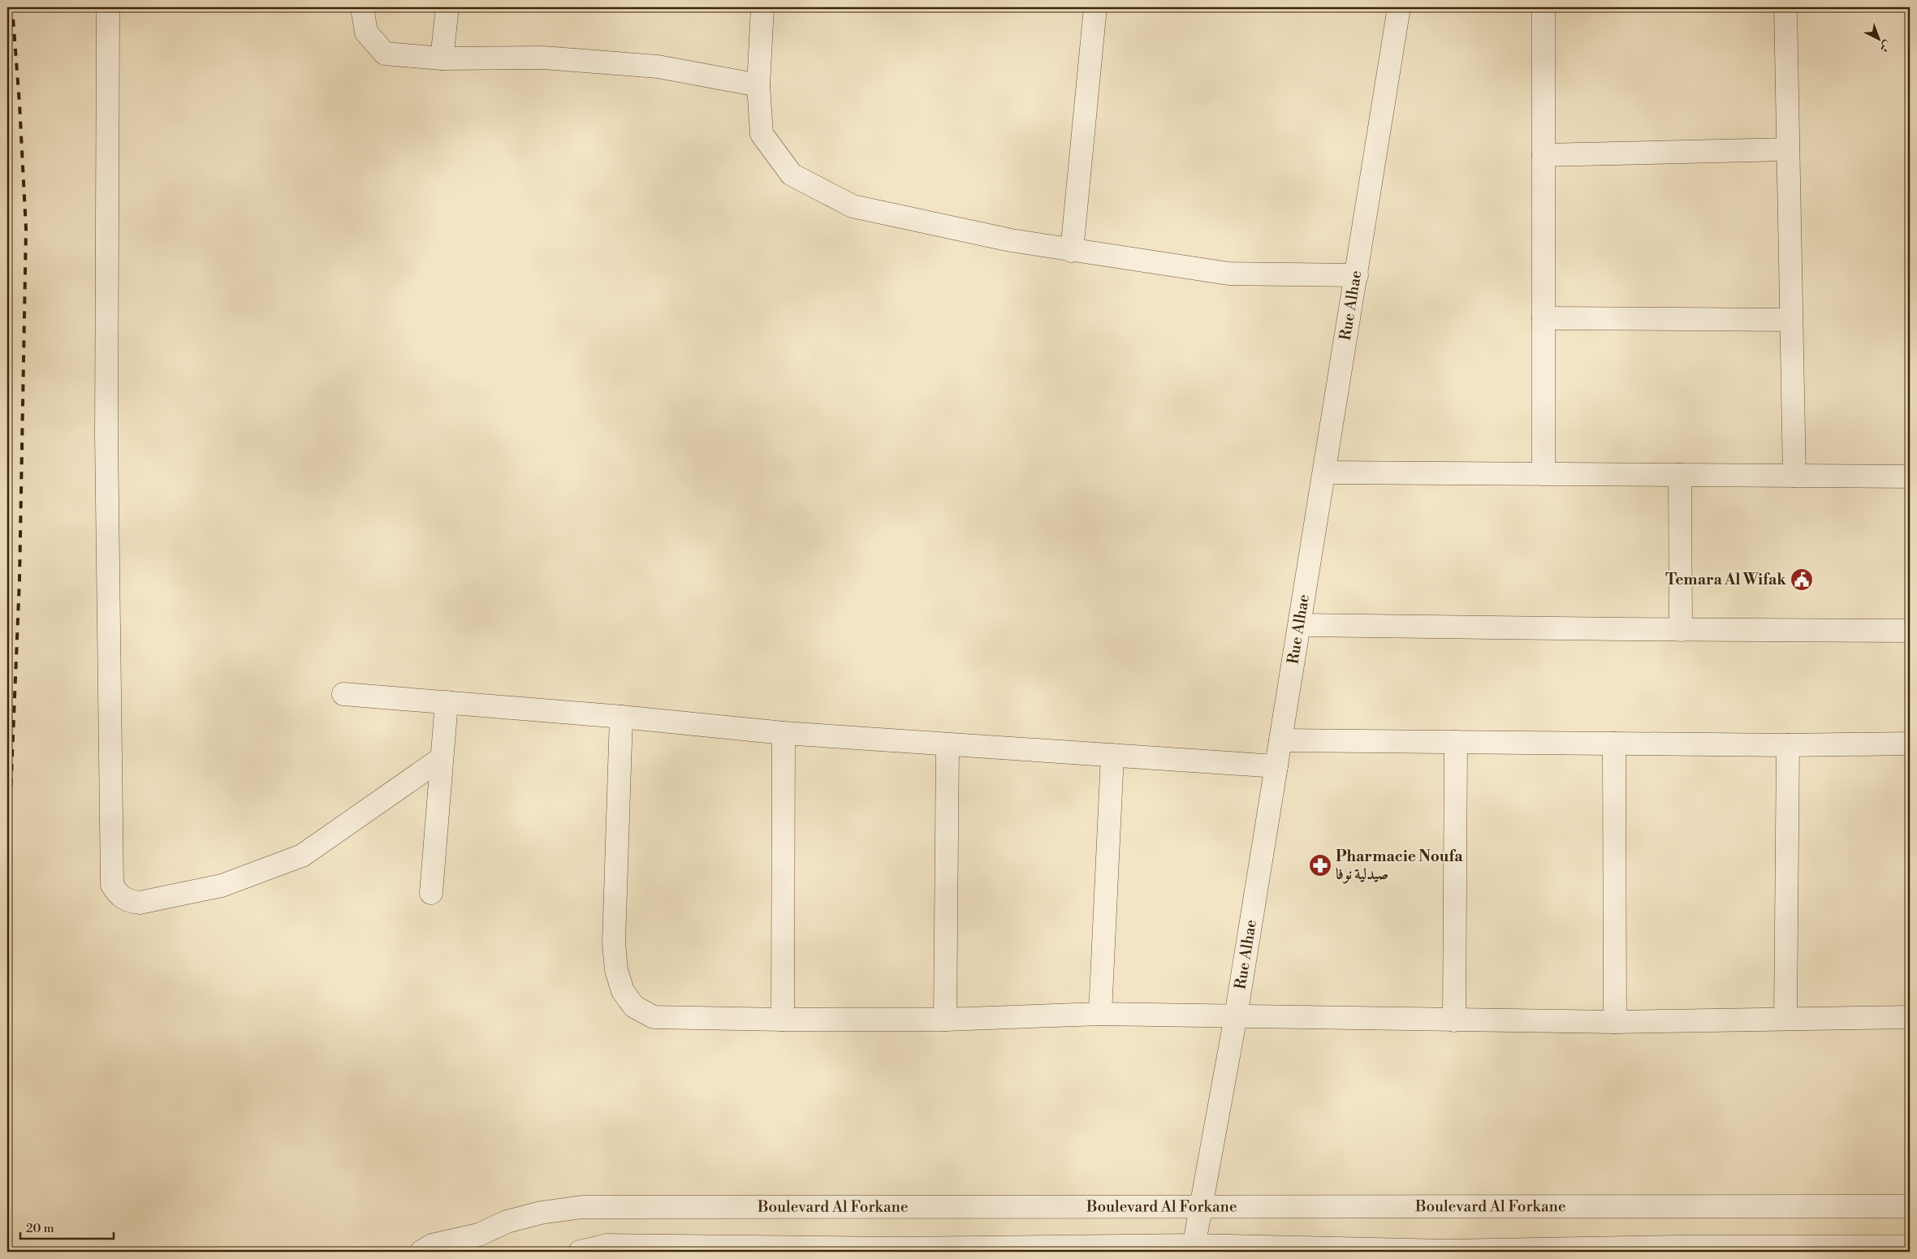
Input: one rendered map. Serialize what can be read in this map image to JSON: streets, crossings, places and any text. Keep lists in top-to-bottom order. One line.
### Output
{"streets":{"street":["Rue Alhae","Boulevard Al Forkane"]},"crossings":[["Rue Alhae","Boulevard Al Forkane"]],"places":{"public building":["Temara Al Wifak"],"pharmacy":["Pharmacie Noufa صيدلية نوفا"]},"scale_bar":"20 m","north":"bottom right"}
